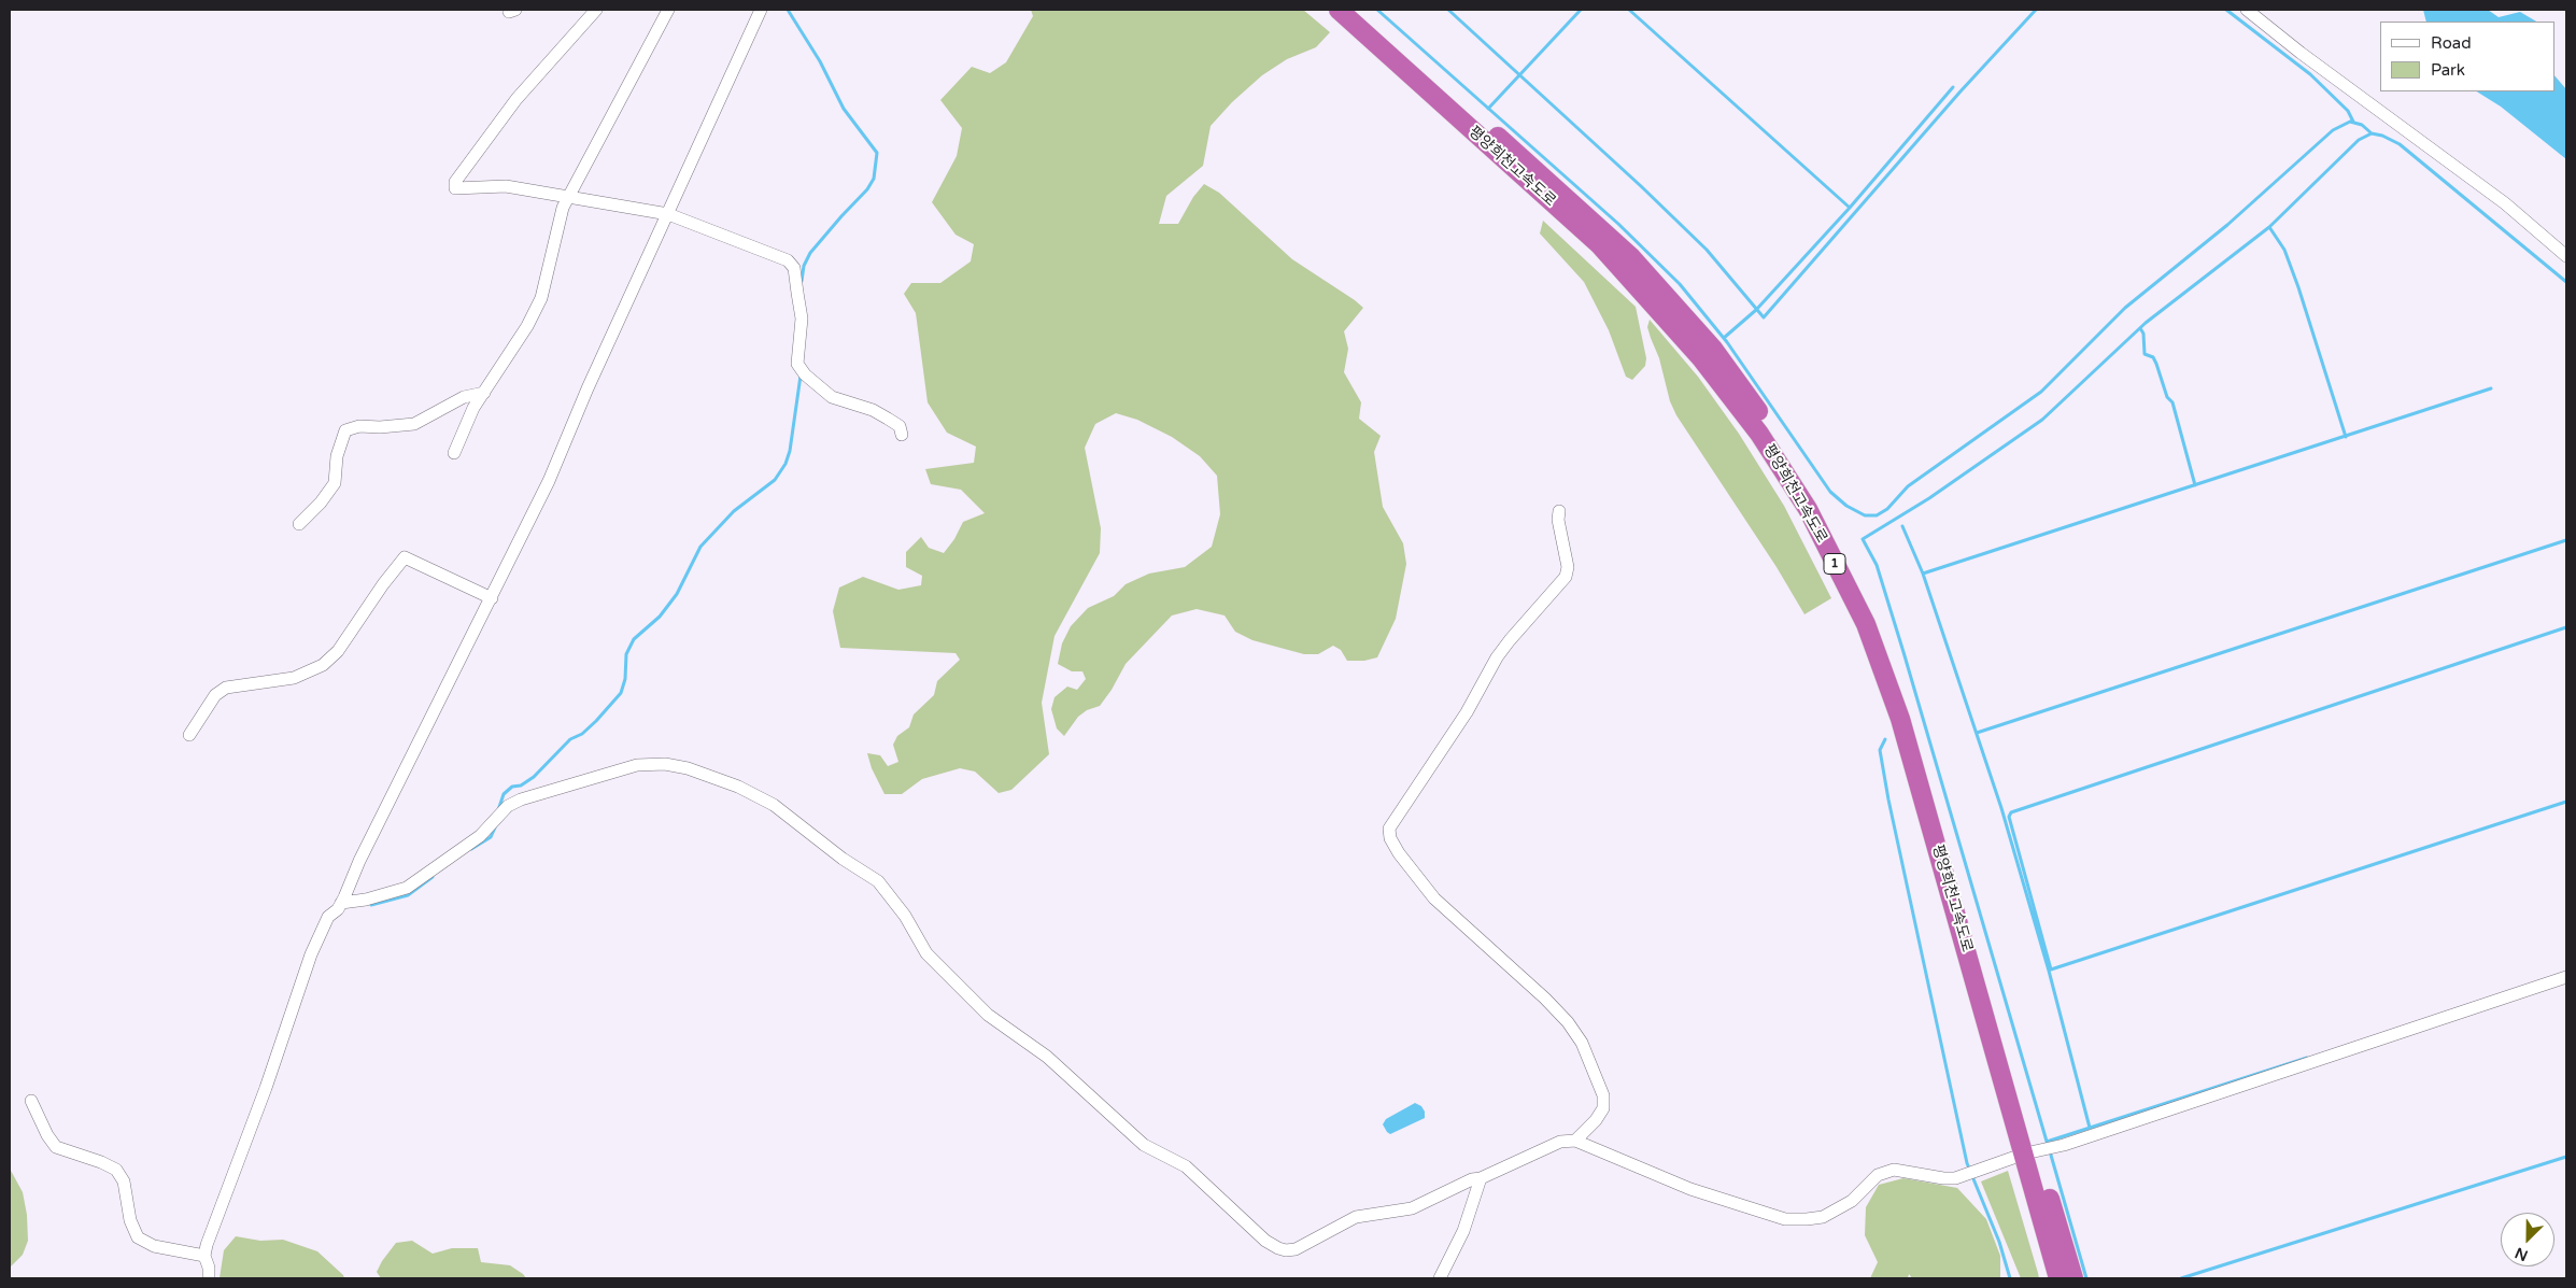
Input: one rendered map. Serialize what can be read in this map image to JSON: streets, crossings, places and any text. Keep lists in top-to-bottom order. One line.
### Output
{"streets":{"highway":["평양희천고속도로","1"]},"legend":["Road","Park"],"north":"bottom left"}
